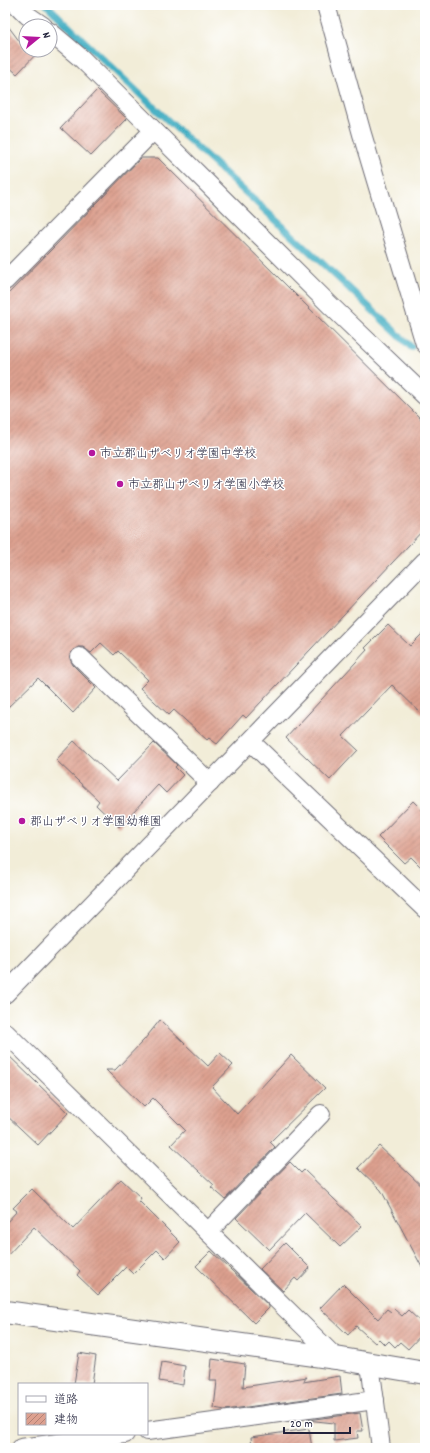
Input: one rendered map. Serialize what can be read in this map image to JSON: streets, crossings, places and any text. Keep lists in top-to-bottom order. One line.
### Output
{"places":["市立郡山ザベリオ学園中学校","市立郡山ザベリオ学園小学校","郡山ザベリオ学園幼稚園"],"legend":["道路","建物"],"scale_bar":"20 m","north":"right"}
